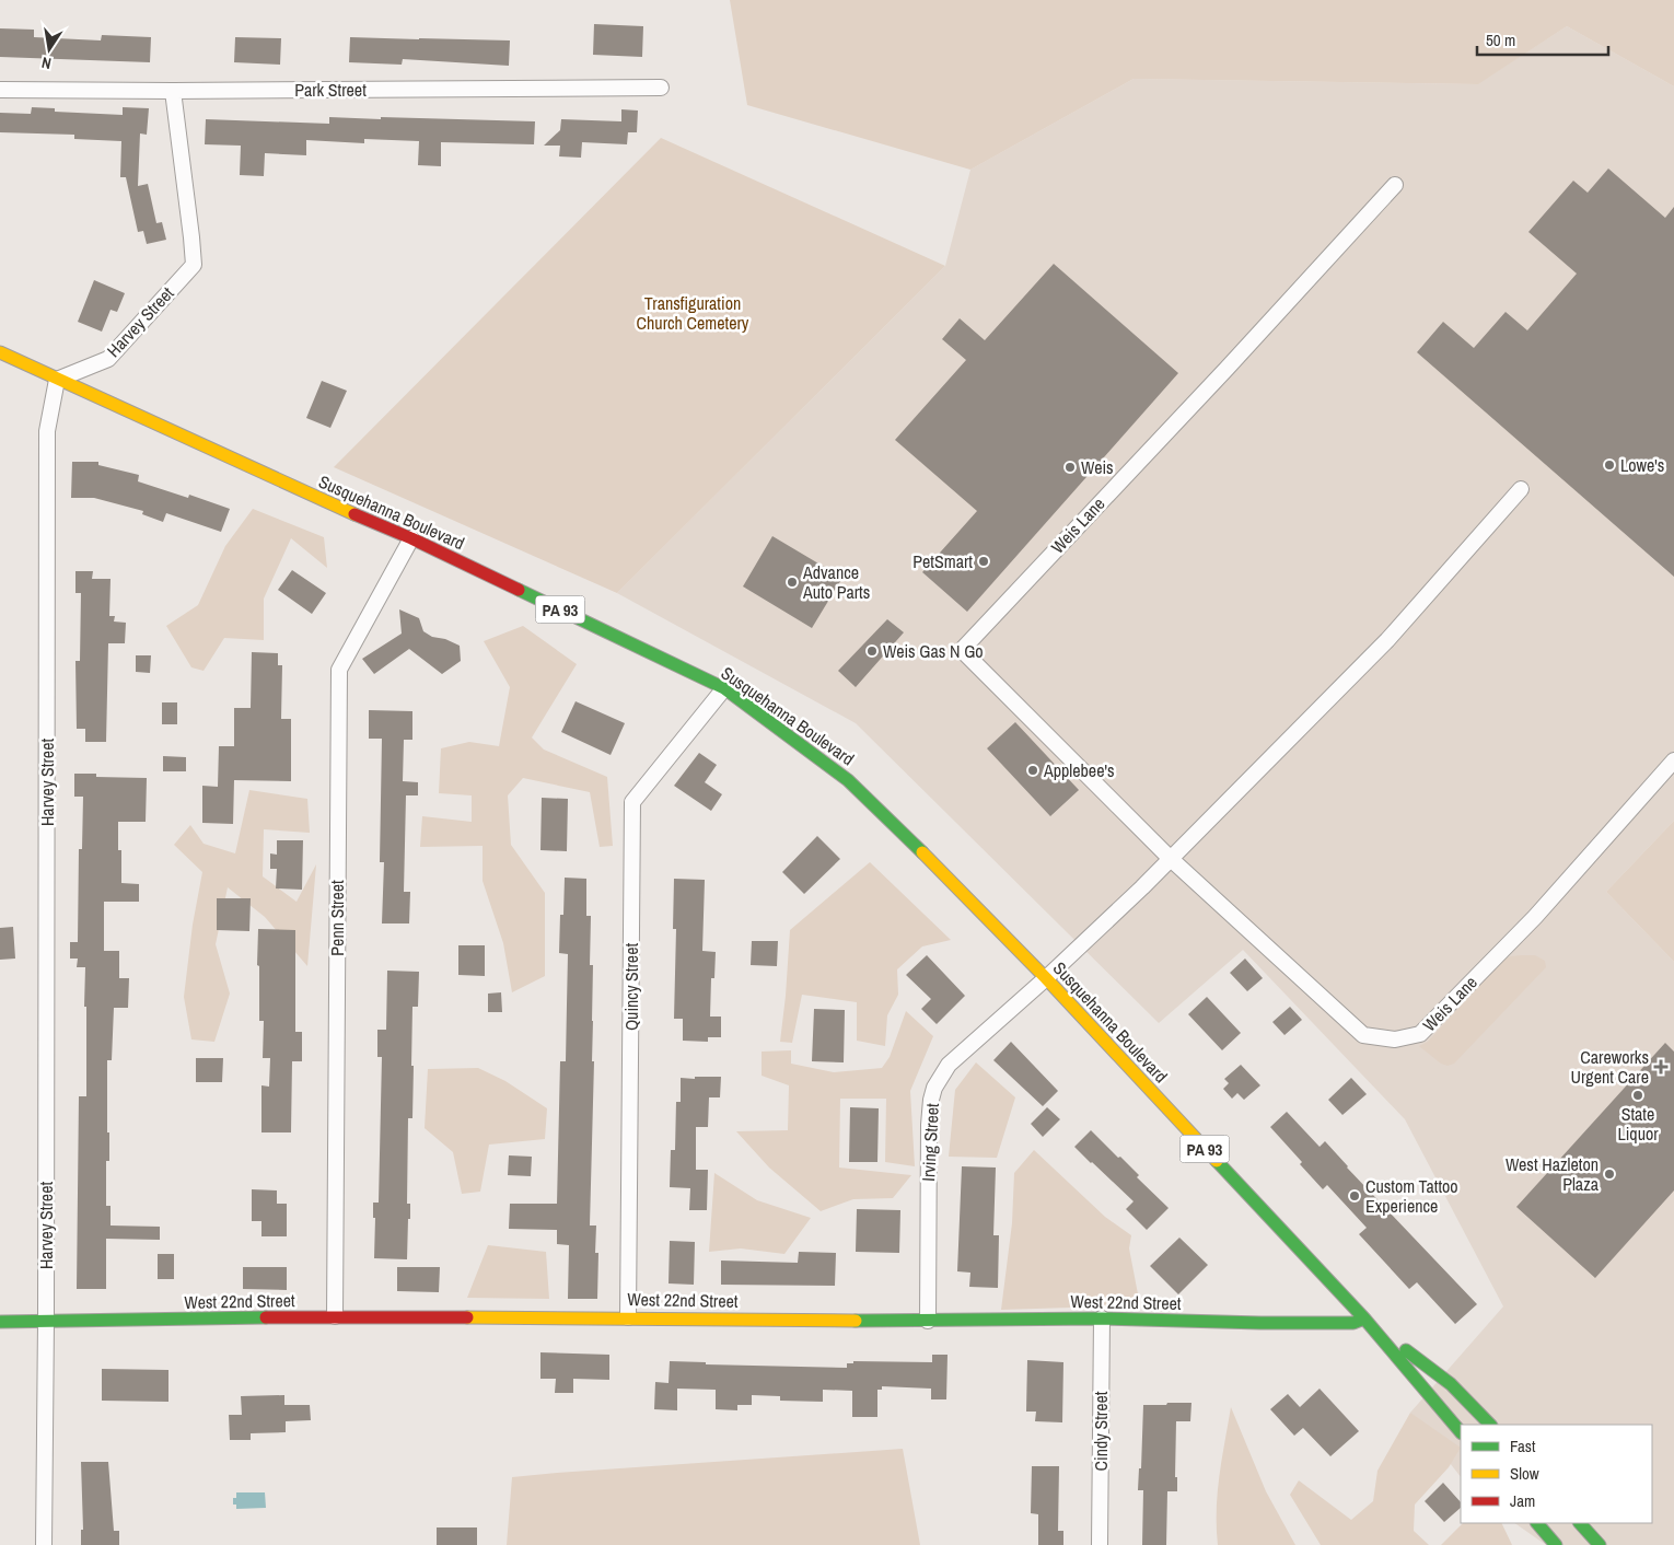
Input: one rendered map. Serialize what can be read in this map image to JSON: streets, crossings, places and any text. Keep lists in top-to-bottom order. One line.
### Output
{"streets":{"main road":["Susquehanna Boulevard","PA 93","West 22nd Street"],"street":["Park Street","Harvey Street","Weis Lane","Penn Street","Quincy Street","Irving Street","Cindy Street"]},"crossings":[["Park Street","Harvey Street"],["Harvey Street","Susquehanna Boulevard"],["Harvey Street","West 22nd Street"],["Susquehanna Boulevard","Penn Street"],["Susquehanna Boulevard","Quincy Street"],["Susquehanna Boulevard","Irving Street"],["Susquehanna Boulevard","West 22nd Street"],["Penn Street","West 22nd Street"],["Quincy Street","West 22nd Street"],["Irving Street","West 22nd Street"],["West 22nd Street","Cindy Street"]],"parks":["Transfiguration Church Cemetery"],"places":{"other":["Lowe's","Weis","PetSmart","Advance Auto Parts","Weis Gas N Go","Applebee's","State Liquor","West Hazleton Plaza","Custom Tattoo Experience"],"health":["Careworks Urgent Care"]},"legend":["Fast","Slow","Jam"],"scale_bar":"50 m","north":"bottom"}
